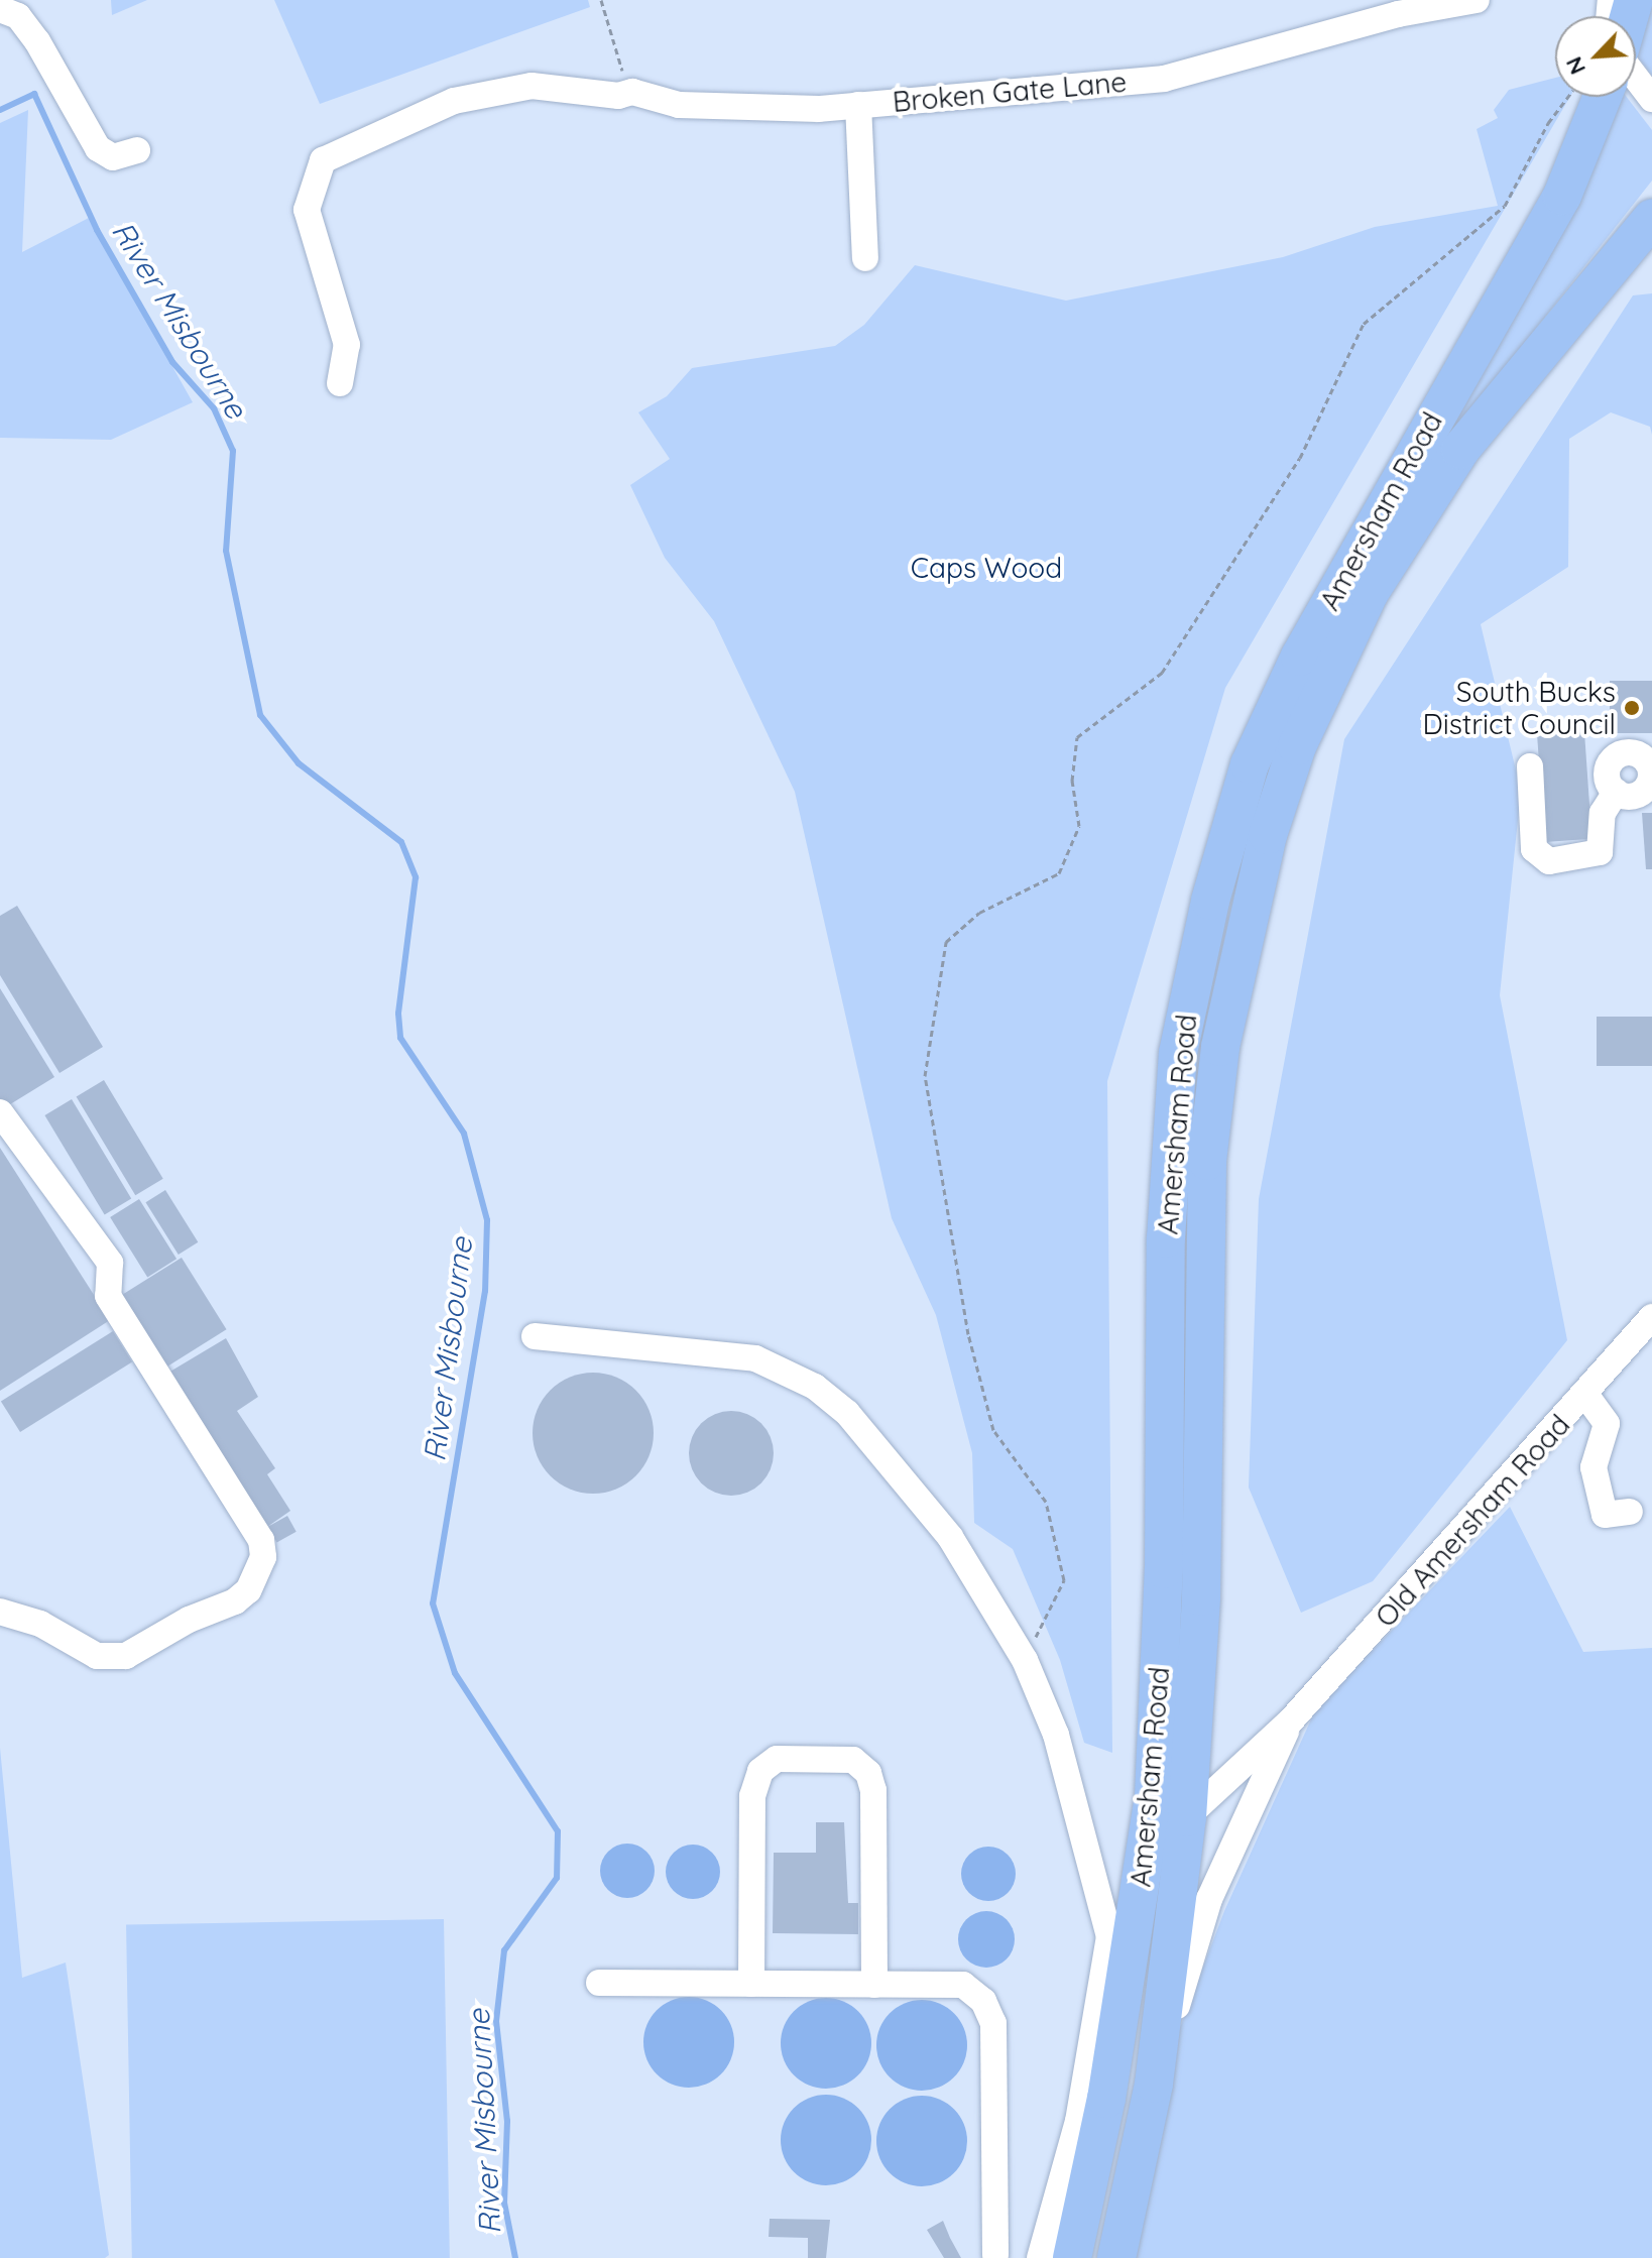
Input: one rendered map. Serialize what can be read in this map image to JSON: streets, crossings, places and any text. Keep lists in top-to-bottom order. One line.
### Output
{"streets":{"highway":["Amersham Road"],"street":["Broken Gate Lane","Old Amersham Road"]},"crossings":[["Amersham Road","Old Amersham Road"]],"water":["River Misbourne"],"parks":["Caps Wood"],"places":["South Bucks District Council"],"north":"bottom left"}
